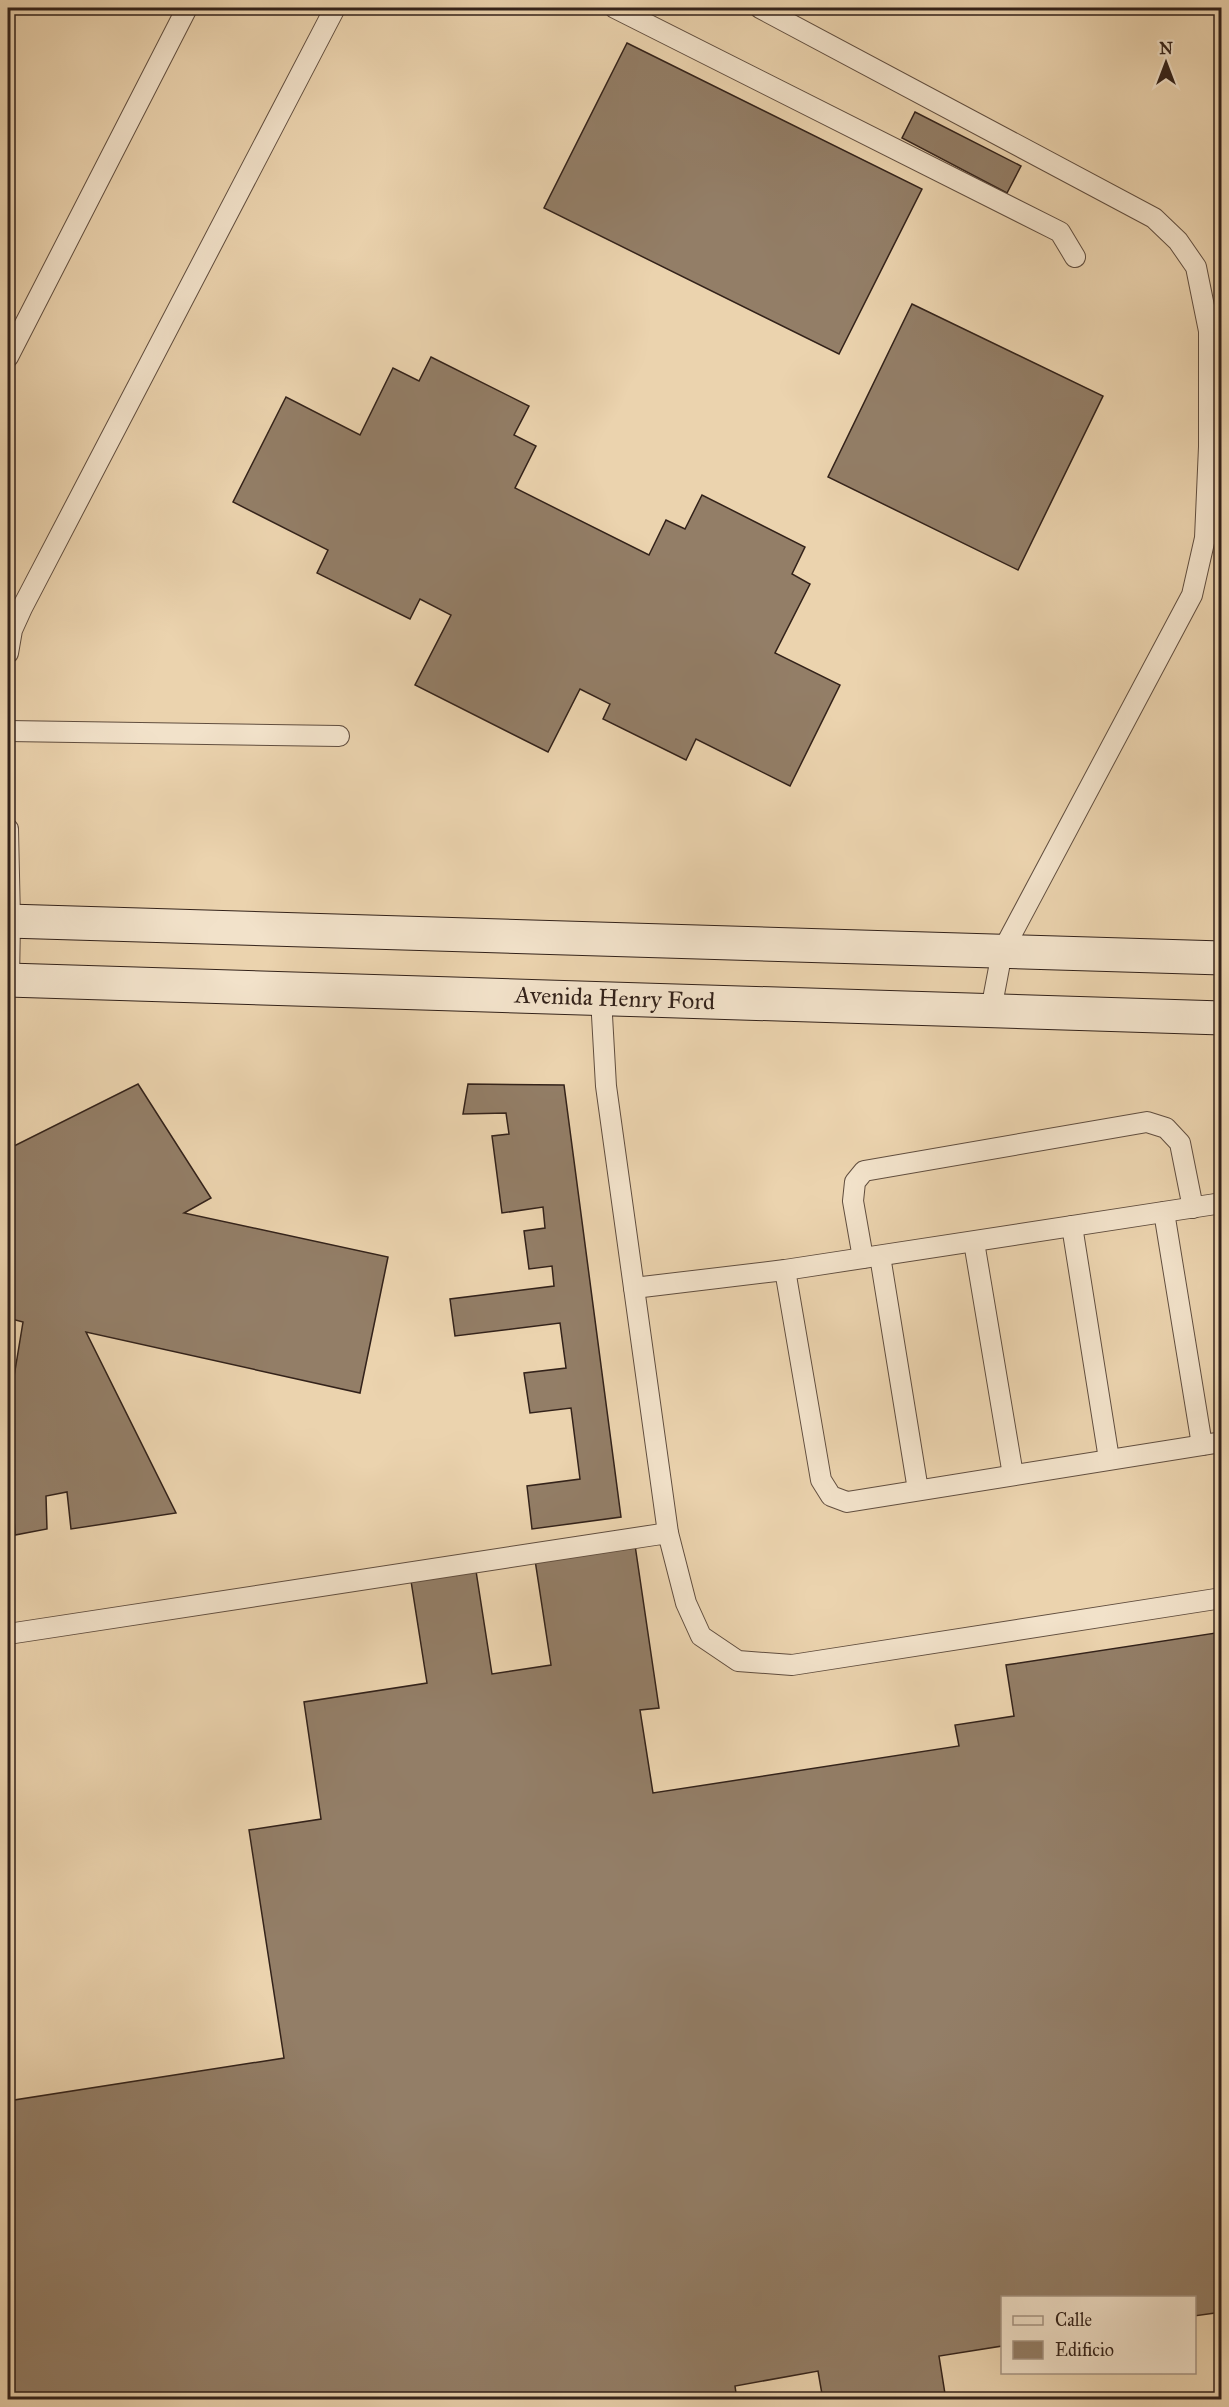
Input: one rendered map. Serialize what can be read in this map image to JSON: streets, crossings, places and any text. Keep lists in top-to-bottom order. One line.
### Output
{"streets":{"main road":["Avenida Henry Ford"]},"legend":["Calle","Edificio"],"north":"top"}
